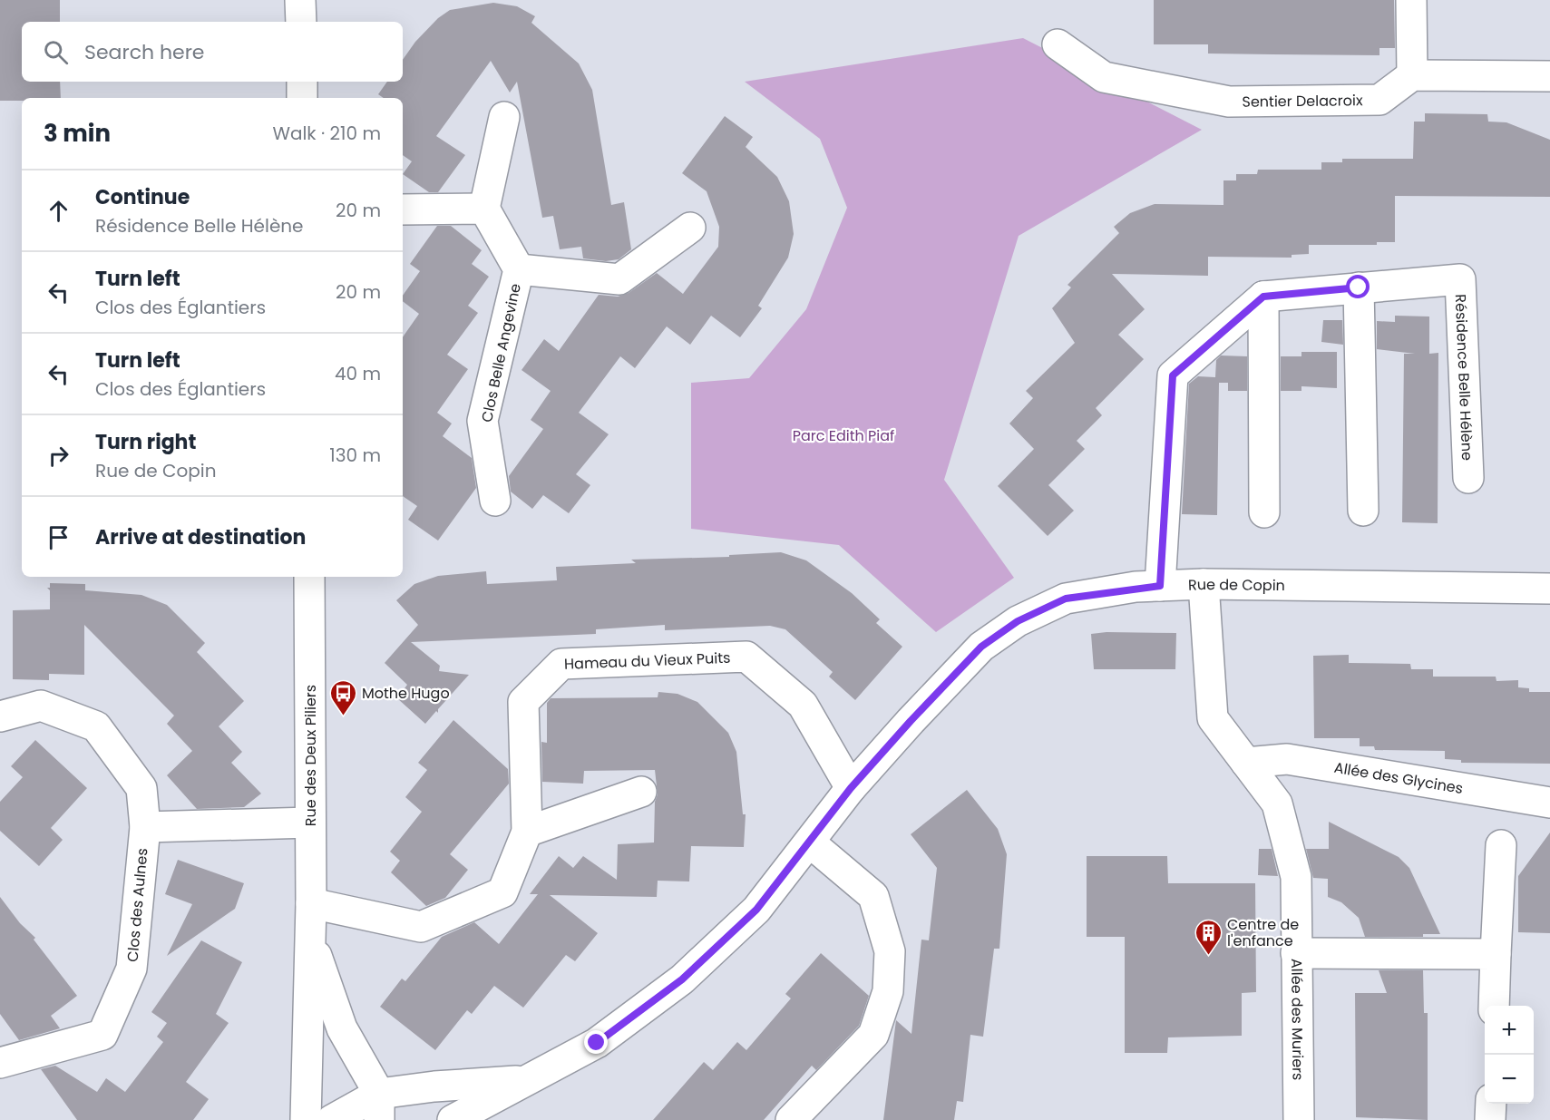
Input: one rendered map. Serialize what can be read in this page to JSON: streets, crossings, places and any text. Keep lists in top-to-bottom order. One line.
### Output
{"streets":{"street":["Sentier Delacroix","Clos Belle Angevine","Résidence Belle Hélène","Rue de Copin","Hameau du Vieux Puits","Rue des Deux Piliers","Allée des Glycines","Clos des Aulnes","Allée des Muriers"]},"crossings":[["Rue de Copin","Hameau du Vieux Puits"],["Rue de Copin","Allée des Muriers"],["Hameau du Vieux Puits","Rue des Deux Piliers"],["Rue des Deux Piliers","Clos des Aulnes"],["Allée des Glycines","Allée des Muriers"]],"parks":["Parc Edith Piaf"],"places":{"bus stop":["Mothe Hugo"],"building":["Centre de l'enfance"]},"page":{"search":"Search here","heading":["3 min","Walk · 210 m"],"list":[["Continue","Résidence Belle Hélène","20 m"],["Turn left","Clos des Églantiers","20 m"],["Turn left","Clos des Églantiers","40 m"],["Turn right","Rue de Copin","130 m"],"Arrive at destination"],"map_buttons":["+","−"]}}
